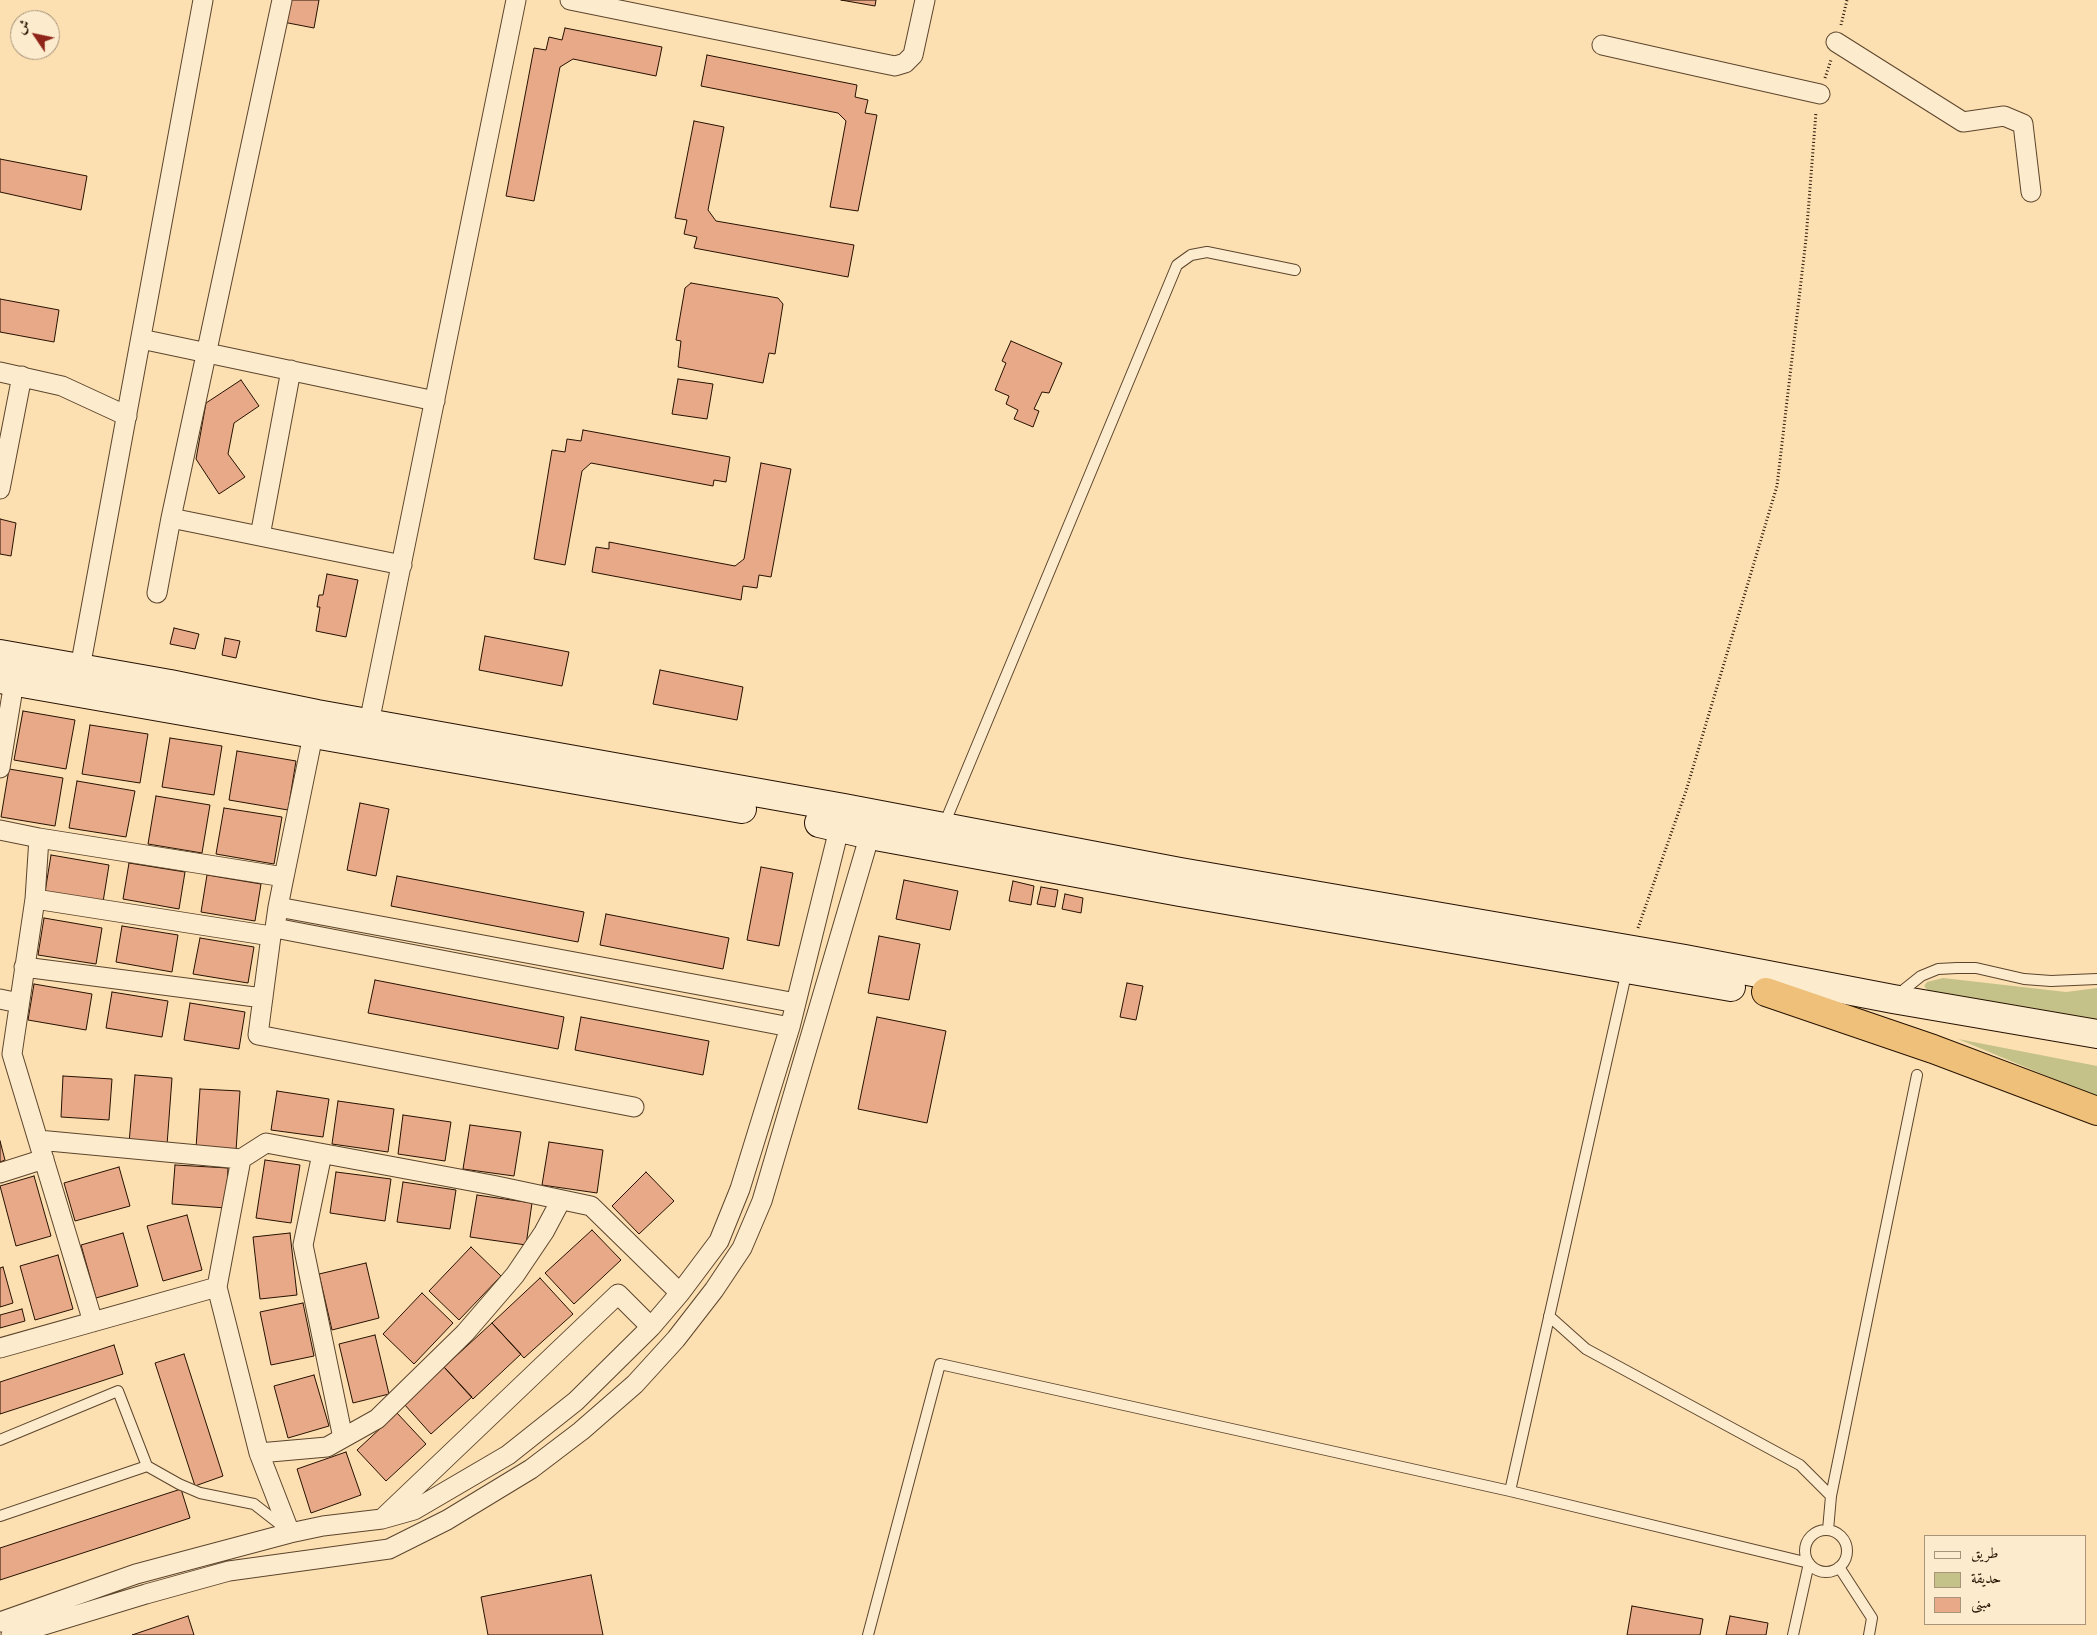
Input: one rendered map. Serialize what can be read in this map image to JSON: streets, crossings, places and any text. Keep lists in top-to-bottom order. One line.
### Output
{"legend":["طريق","حديقة","مبنى"],"north":"top left"}
